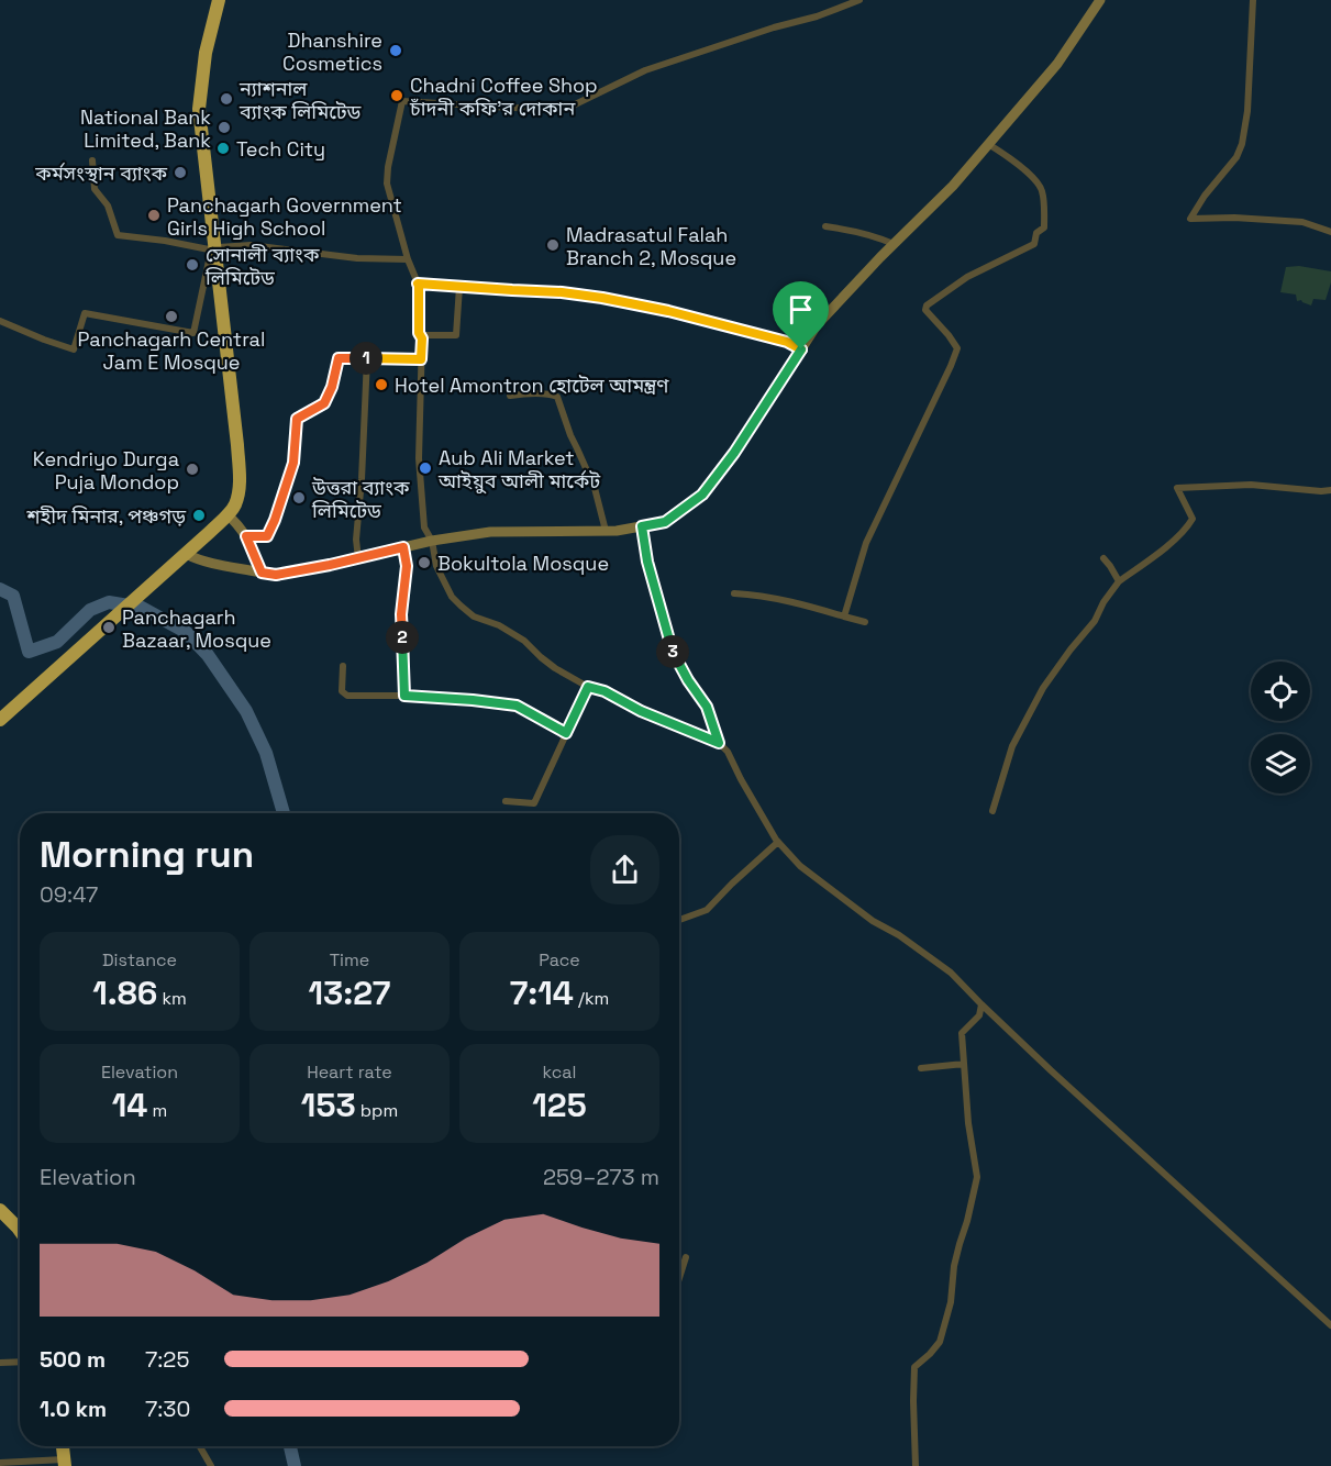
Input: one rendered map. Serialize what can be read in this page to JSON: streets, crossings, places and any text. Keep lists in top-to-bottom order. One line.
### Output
{"places":["Dhanshire Cosmetics","Chadni Coffee Shop চাঁদনী কফি'র দোকান","ন্যাশনাল ব্যাংক লিমিটেড","National Bank Limited, Bank","Tech City","কর্মসংস্থান ব্যাংক","Panchagarh Government Girls High School","Madrasatul Falah Branch 2, Mosque","সোনালী ব্যাংক লিমিটেড","Panchagarh Central Jam E Mosque","Hotel Amontron হোটেল আমন্ত্রণ","Aub Ali Market আইয়ুব আলী মার্কেট","Kendriyo Durga Puja Mondop","উত্তরা ব্যাংক লিমিটেড","শহীদ মিনার, পঞ্চগড়","Bokultola Mosque","Panchagarh Bazaar, Mosque"],"page":{"pins":["1","2","3"],"heading":["Morning run","09:47"],"stats":[["Distance","1.86 km"],["Time","13:27"],["Pace","7:14 /km"],["Elevation","14 m"],["Heart rate","153 bpm"],["kcal","125"]],"chart":["Elevation","259–273 m"],"list":[{"name":"500 m","note":"7:25"},{"name":"1.0 km","note":"7:30"}]}}
